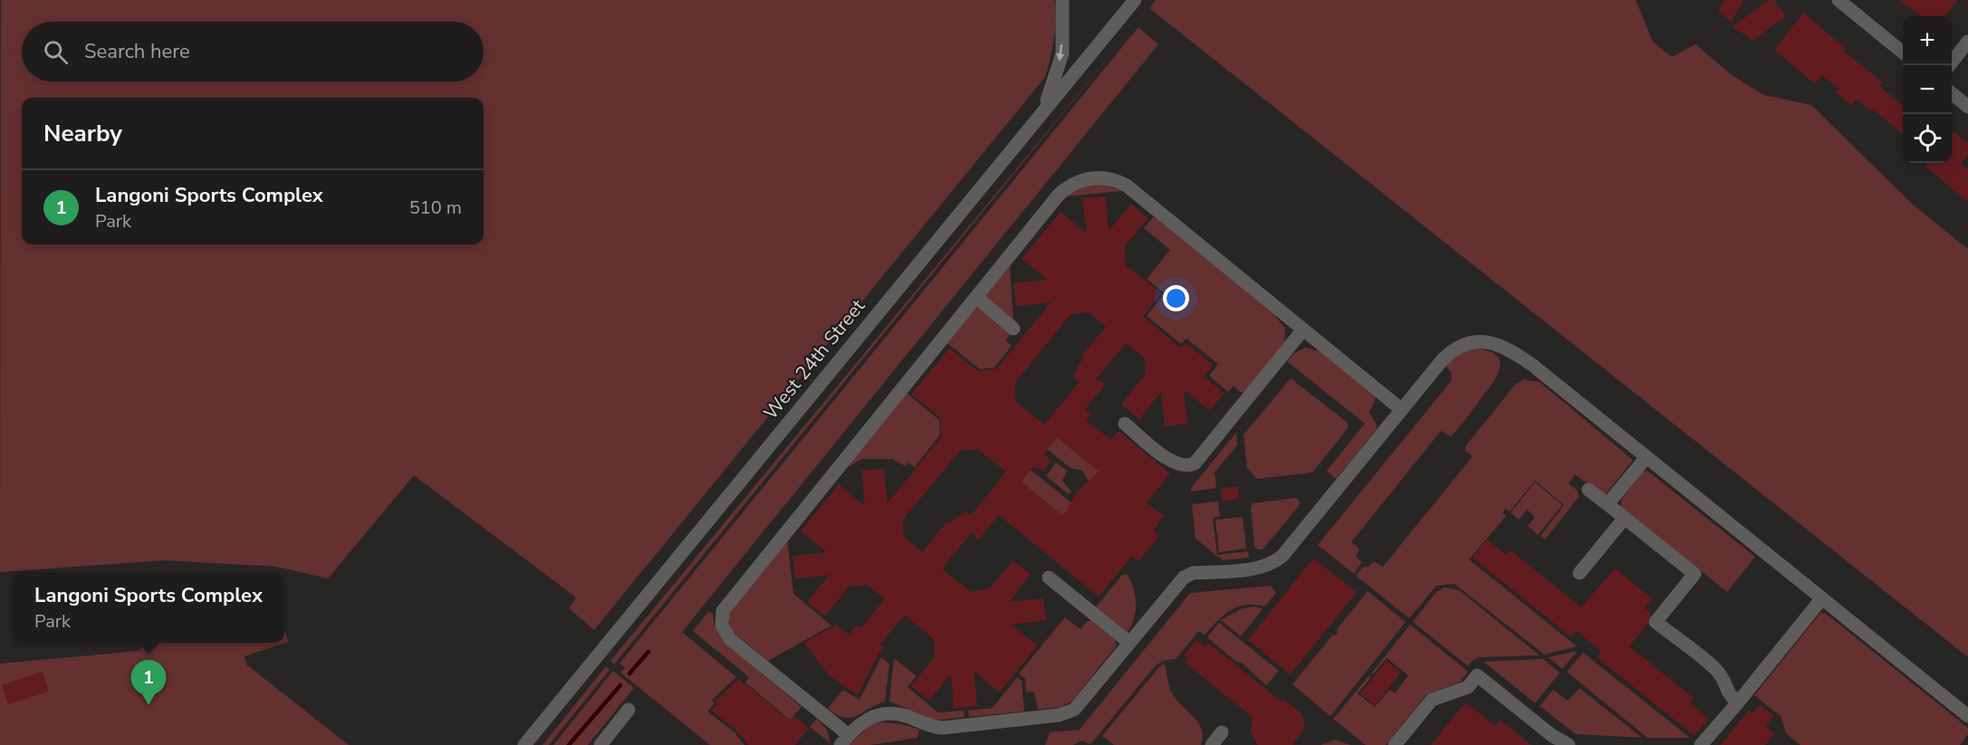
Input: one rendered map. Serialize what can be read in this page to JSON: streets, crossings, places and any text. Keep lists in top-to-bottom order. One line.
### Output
{"streets":{"street":["West 24th Street"]},"page":{"map_buttons":["+","−"],"search":"Search here","heading":"Nearby","list":[{"mark":"1","name":"Langoni Sports Complex","note":"Park","value":"510 m"}],"popup":["Langoni Sports Complex","Park"],"pins":"1"}}
